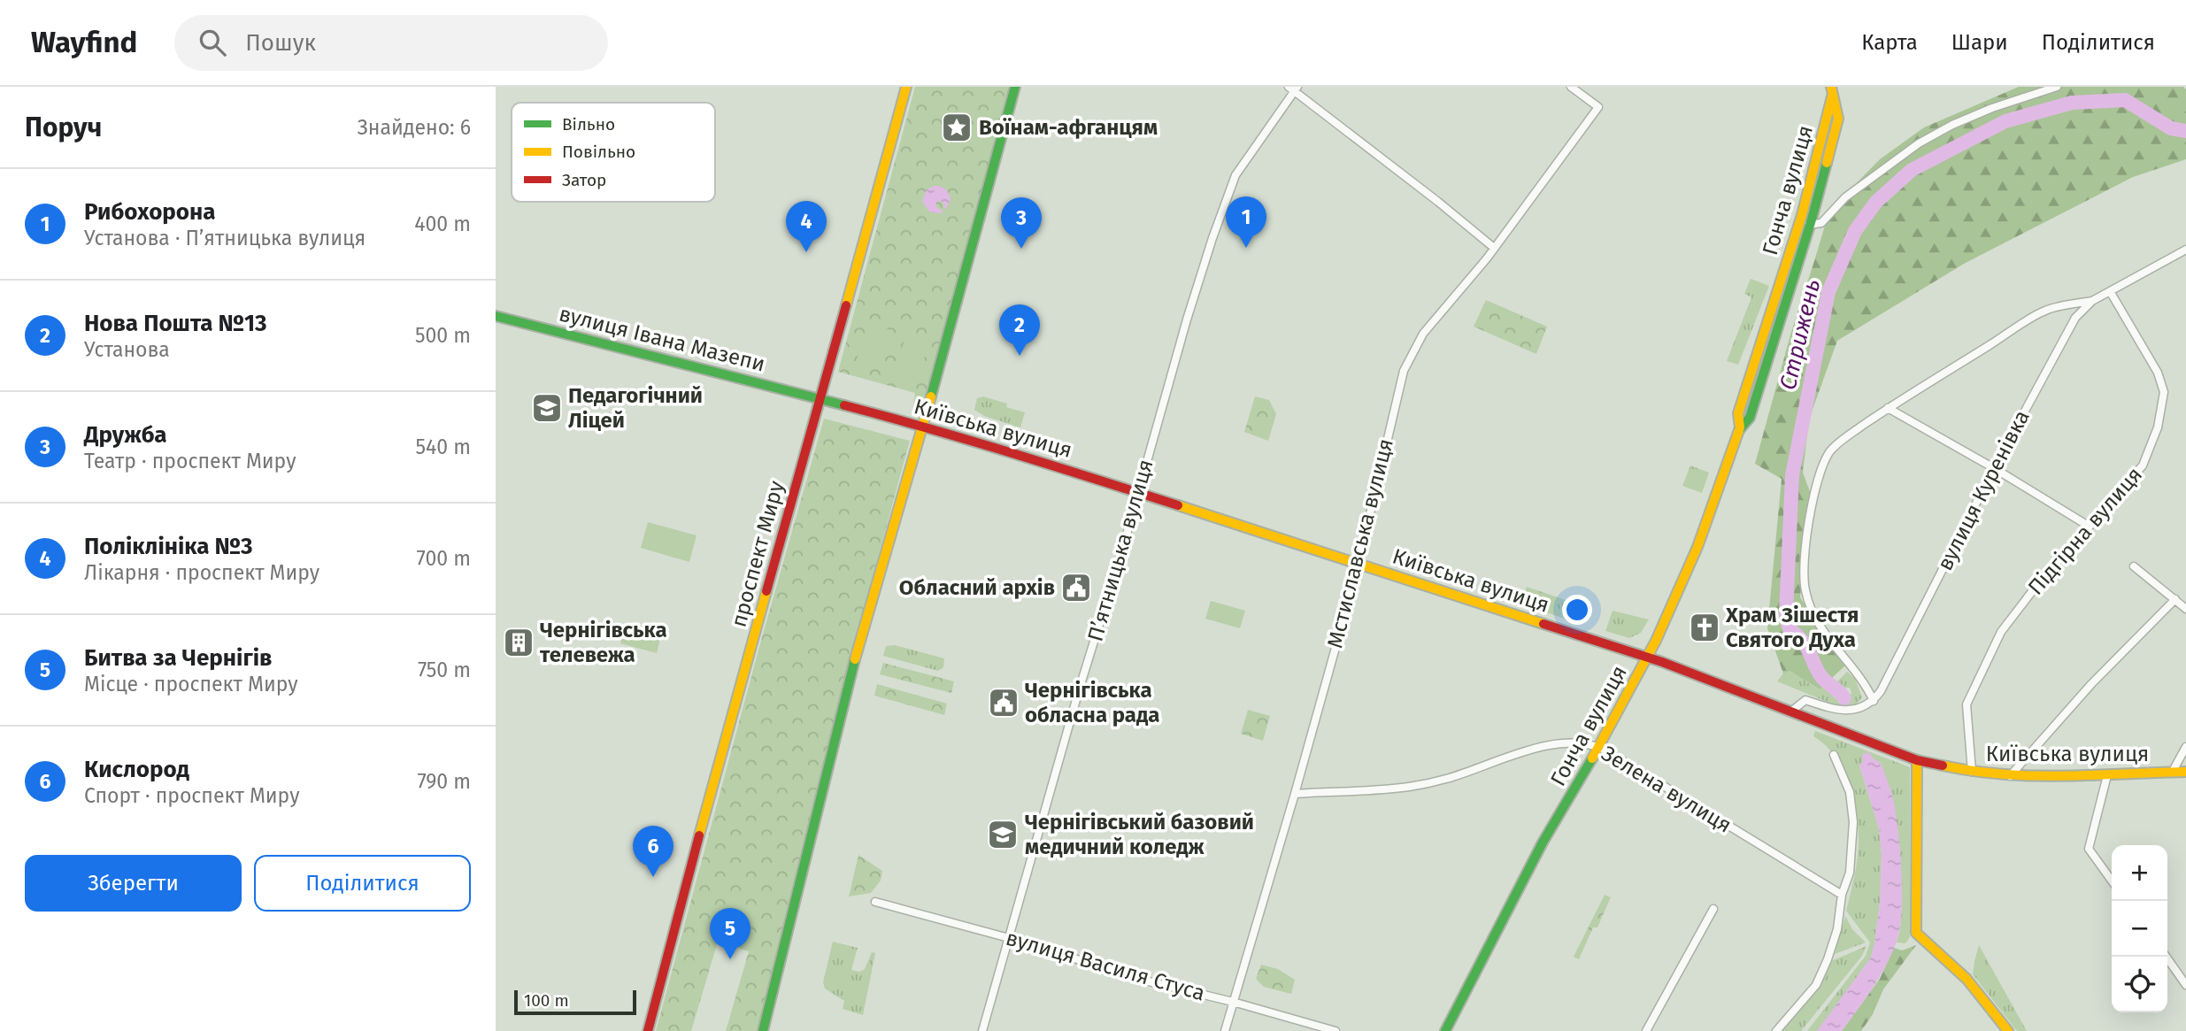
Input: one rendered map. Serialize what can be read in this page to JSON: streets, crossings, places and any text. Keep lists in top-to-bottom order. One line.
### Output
{"streets":{"main road":["Гонча вулиця","вулиця Івана Мазепи","Київська вулиця","проспект Миру"],"street":["вулиця Куренівка","Підгірна вулиця","Мстиславська вулиця","Пʼятницька вулиця","Зелена вулиця","вулиця Василя Стуса"]},"crossings":[["Гонча вулиця","Київська вулиця"],["Гонча вулиця","Зелена вулиця"],["вулиця Івана Мазепи","Київська вулиця"],["вулиця Івана Мазепи","проспект Миру"],["Київська вулиця","Підгірна вулиця"],["Київська вулиця","Мстиславська вулиця"],["Київська вулиця","Пʼятницька вулиця"],["Київська вулиця","проспект Миру"],["вулиця Куренівка","Підгірна вулиця"],["Мстиславська вулиця","Зелена вулиця"],["Мстиславська вулиця","вулиця Василя Стуса"],["Пʼятницька вулиця","вулиця Василя Стуса"]],"water":["Стрижень"],"places":{"place":["Воїнам-афганцям"],"school or university":["Педагогічний Ліцей","Чернігівський базовий медичний коледж"],"public building":["Обласний архів","Чернігівська обласна рада"],"church":["Храм Зішестя Святого Духа"],"building":["Чернігівська телевежа"]},"legend":["Вільно","Повільно","Затор"],"scale_bar":"100 m","page":{"header":"Wayfind","search":"Пошук","nav":["Карта","Шари","Поділитися"],"heading":["Поруч","Знайдено: 6"],"list":[{"mark":"1","name":"Рибохорона","note":"Установа · Пʼятницька вулиця","value":"400 m"},{"mark":"2","name":"Нова Пошта №13","note":"Установа","value":"500 m"},{"mark":"3","name":"Дружба","note":"Театр · проспект Миру","value":"540 m"},{"mark":"4","name":"Поліклініка №3","note":"Лікарня · проспект Миру","value":"700 m"},{"mark":"5","name":"Битва за Чернігів","note":"Місце · проспект Миру","value":"750 m"},{"mark":"6","name":"Кислород","note":"Спорт · проспект Миру","value":"790 m"}],"pins":["1","3","4","2","6","5"],"buttons":["Зберегти","Поділитися"],"map_buttons":["+","−"],"scale":"100 m"}}
